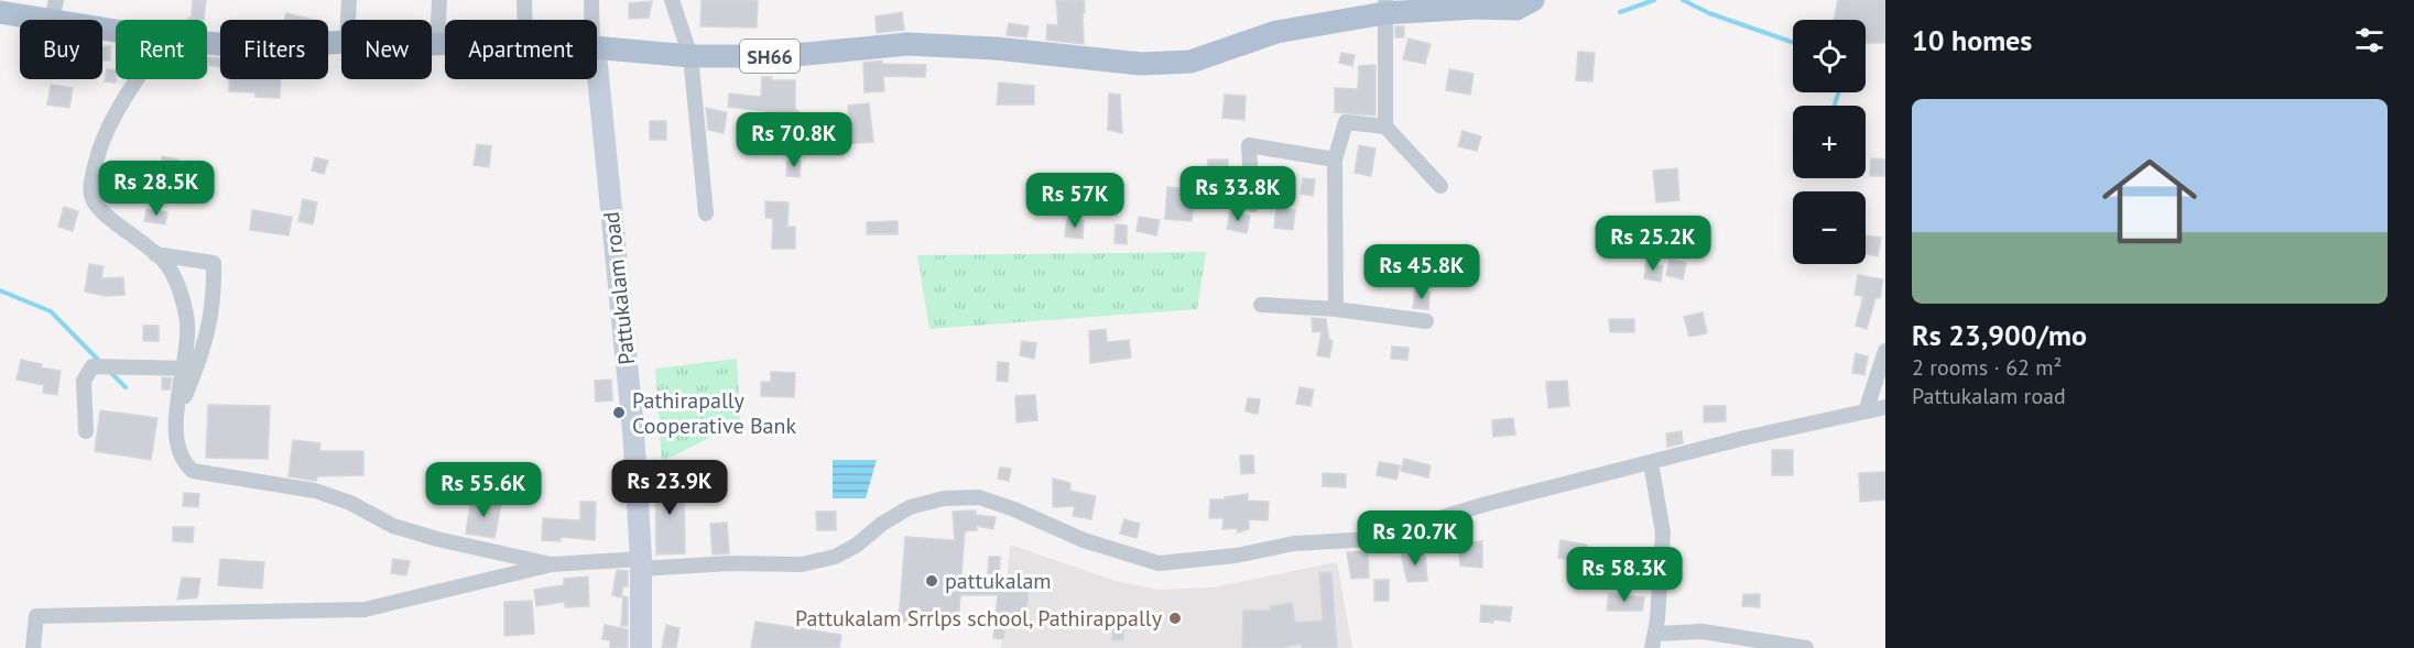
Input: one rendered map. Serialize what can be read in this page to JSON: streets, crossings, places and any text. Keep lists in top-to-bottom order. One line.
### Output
{"streets":{"main road":["SH66","Pattukalam road"]},"places":["Pathirapally Cooperative Bank","pattukalam","Pattukalam Srrlps school, Pathirappally"],"page":{"heading":"10 homes","map_buttons":["+","−"],"chip":["Buy","Rent","Filters","New","Apartment"],"list":[{"name":"Rs 23,900/mo","note":"2 rooms · 62 m² · Pattukalam road"}],"price":["Rs 70.8K","Rs 28.5K","Rs 33.8K","Rs 57K","Rs 25.2K","Rs 45.8K","Rs 23.9K","Rs 55.6K","Rs 20.7K","Rs 58.3K"]}}
